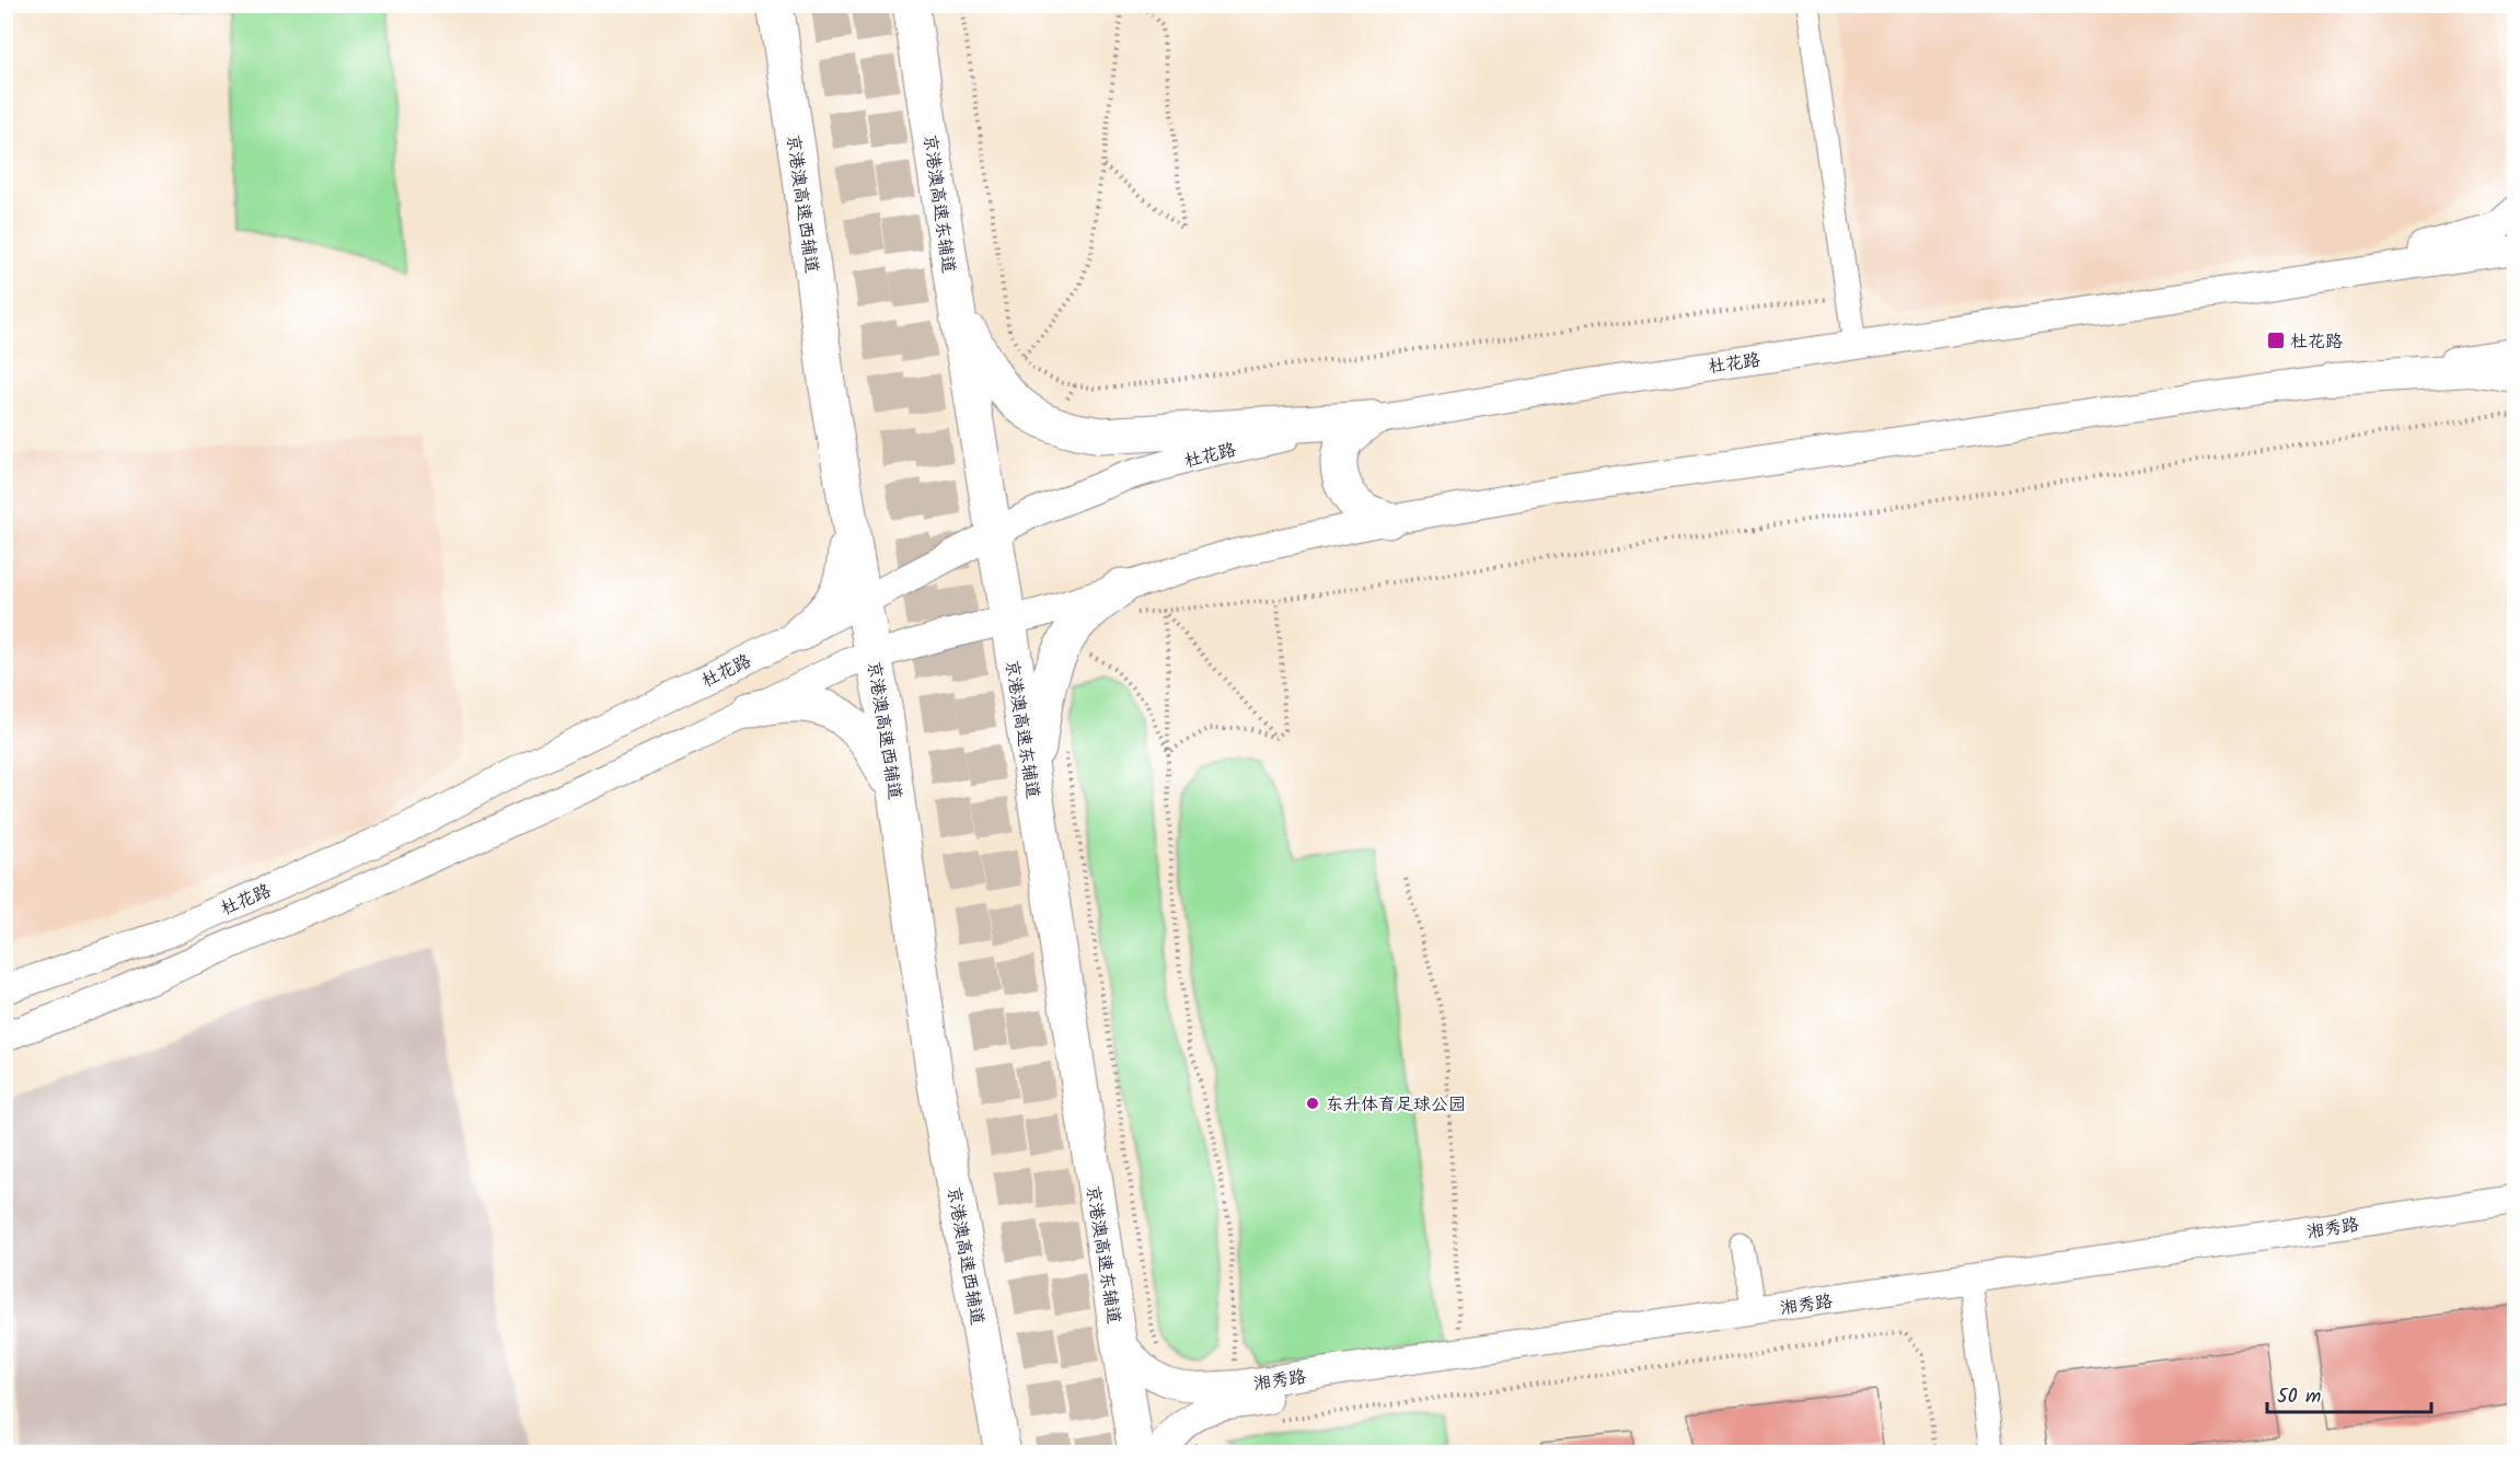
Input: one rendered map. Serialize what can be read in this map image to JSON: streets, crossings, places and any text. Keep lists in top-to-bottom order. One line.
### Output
{"streets":{"main road":["京港澳高速西辅道","京港澳高速东辅道"],"street":["杜花路","湘秀路"]},"crossings":[["京港澳高速西辅道","杜花路"],["京港澳高速东辅道","杜花路"],["京港澳高速东辅道","湘秀路"]],"places":{"transit":["杜花路"],"other":["东升体育足球公园"]},"scale_bar":"50 m"}
